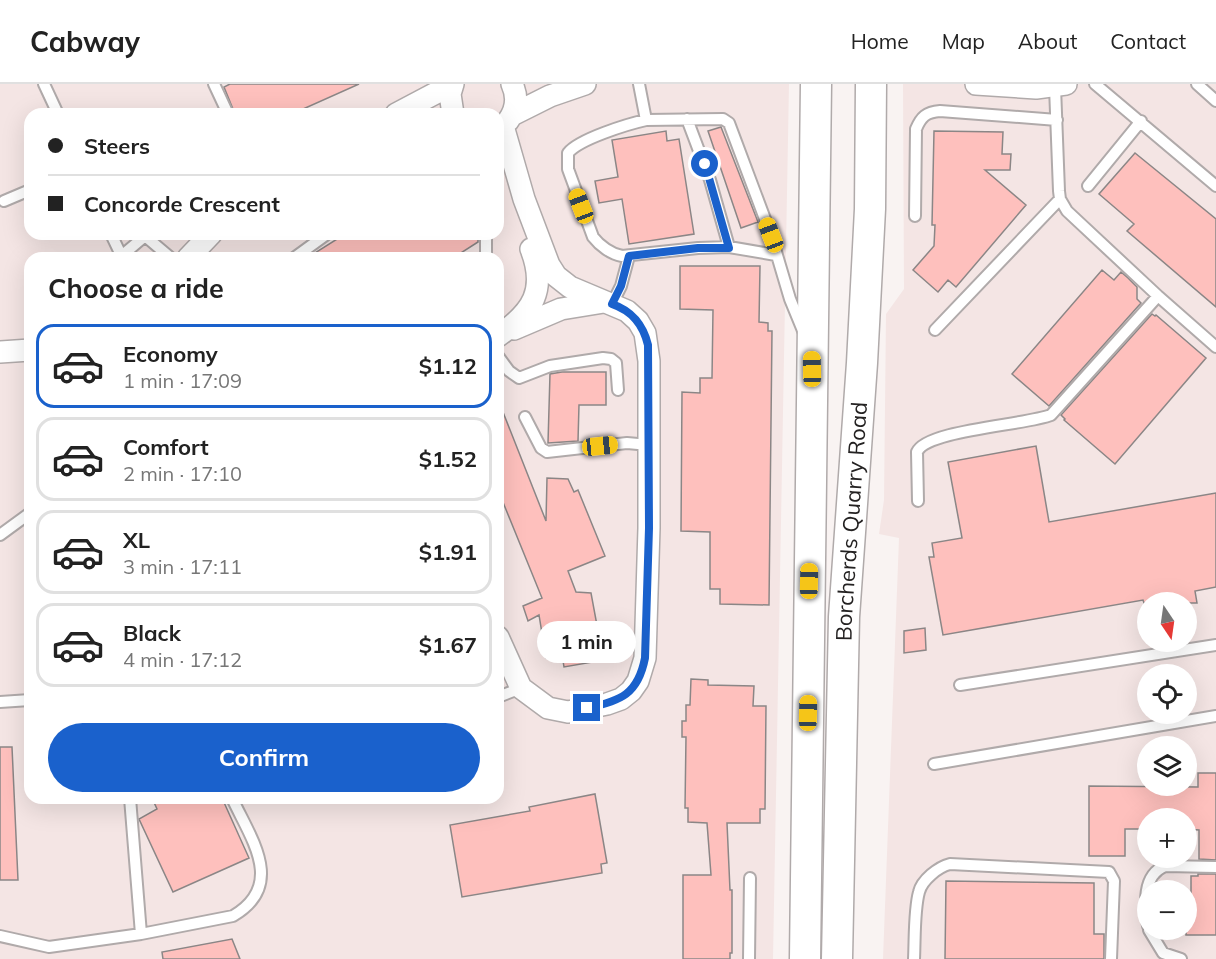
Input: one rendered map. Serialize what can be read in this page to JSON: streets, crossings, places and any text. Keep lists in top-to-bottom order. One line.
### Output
{"streets":{"main road":["Borcherds Quarry Road"]},"north":"bottom","page":{"header":"Cabway","nav":["Home","Map","About","Contact"],"banner":["Steers","Concorde Crescent"],"heading":"Choose a ride","list":[{"name":"Economy","note":"1 min · 17:09","value":"$1.12"},{"name":"Comfort","note":"2 min · 17:10","value":"$1.52"},{"name":"XL","note":"3 min · 17:11","value":"$1.91"},{"name":"Black","note":"4 min · 17:12","value":"$1.67"}],"map_buttons":["+","−"],"bubble":"1 min","buttons":"Confirm"}}
